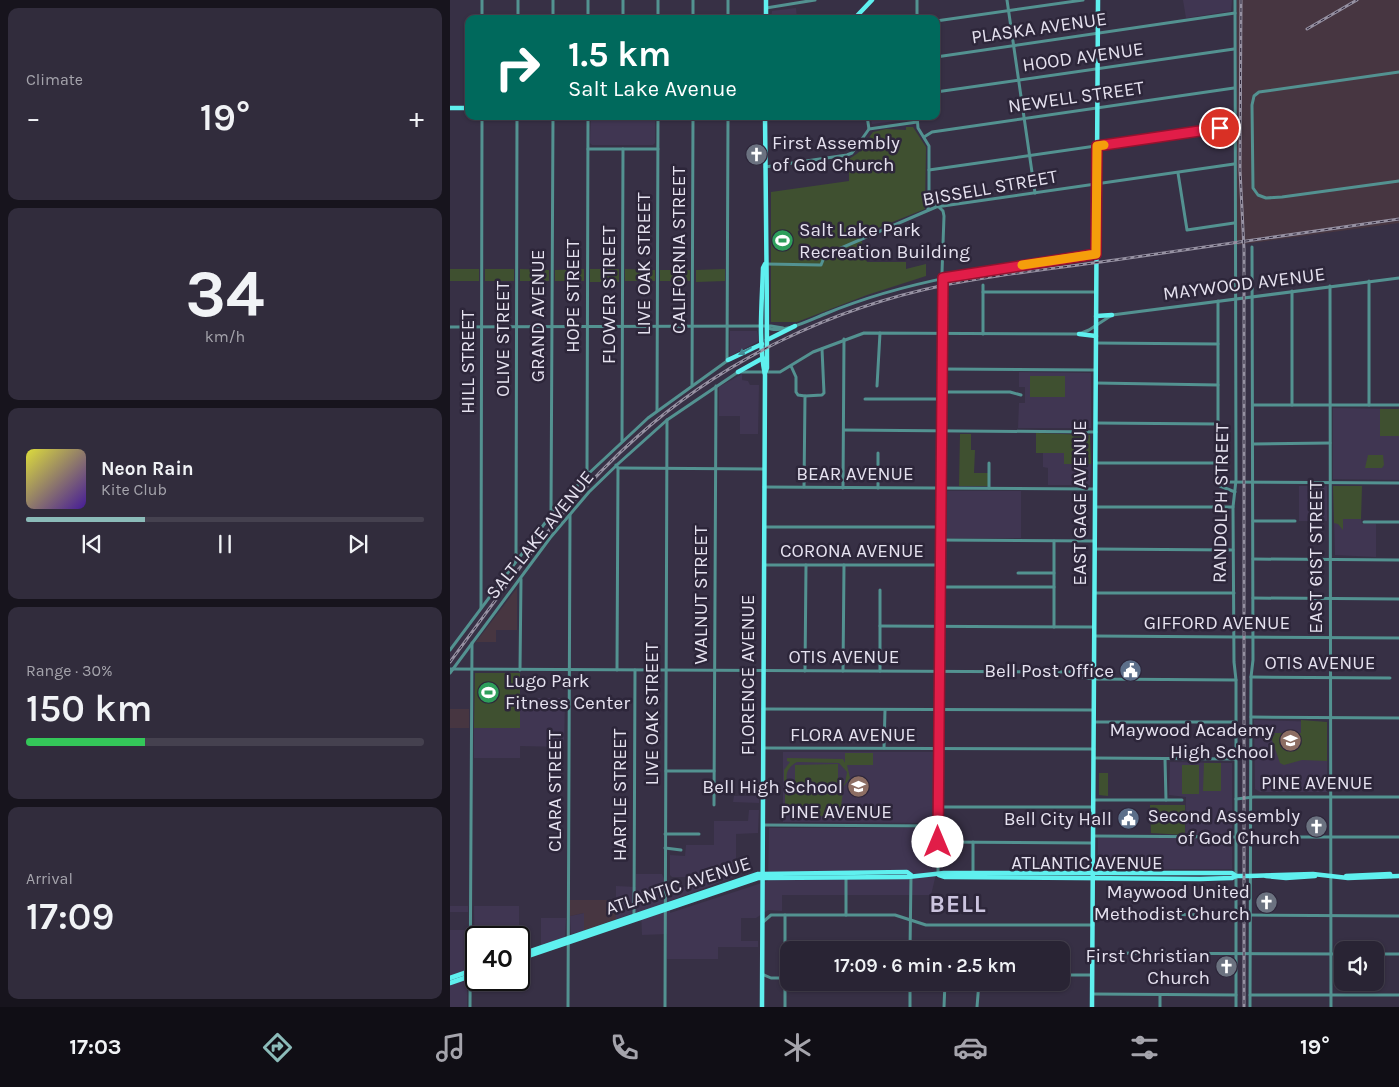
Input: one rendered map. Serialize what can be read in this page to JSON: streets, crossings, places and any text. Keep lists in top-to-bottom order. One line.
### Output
{"streets":{"main road":["EAST GAGE AVENUE","FLORENCE AVENUE","ATLANTIC AVENUE"],"street":["PLASKA AVENUE","HOOD AVENUE","NEWELL STREET","BISSELL STREET","CALIFORNIA STREET","LIVE OAK STREET","MAYWOOD AVENUE","FLOWER STREET","HOPE STREET","GRAND AVENUE","OLIVE STREET","HILL STREET","BEAR AVENUE","RANDOLPH STREET","SALT LAKE AVENUE","CORONA AVENUE","EAST 61ST STREET","WALNUT STREET","GIFFORD AVENUE","OTIS AVENUE","FLORA AVENUE","PINE AVENUE","CLARA STREET","HARTLE STREET"]},"crossings":[["PLASKA AVENUE","EAST GAGE AVENUE"],["PLASKA AVENUE","RANDOLPH STREET"],["HOOD AVENUE","EAST GAGE AVENUE"],["HOOD AVENUE","RANDOLPH STREET"],["NEWELL STREET","EAST GAGE AVENUE"],["NEWELL STREET","RANDOLPH STREET"],["BISSELL STREET","EAST GAGE AVENUE"],["BISSELL STREET","RANDOLPH STREET"],["CALIFORNIA STREET","SALT LAKE AVENUE"],["LIVE OAK STREET","SALT LAKE AVENUE"],["LIVE OAK STREET","OTIS AVENUE"],["LIVE OAK STREET","ATLANTIC AVENUE"],["MAYWOOD AVENUE","EAST GAGE AVENUE"],["MAYWOOD AVENUE","RANDOLPH STREET"],["MAYWOOD AVENUE","EAST 61ST STREET"],["FLOWER STREET","SALT LAKE AVENUE"],["HOPE STREET","SALT LAKE AVENUE"],["GRAND AVENUE","SALT LAKE AVENUE"],["OLIVE STREET","SALT LAKE AVENUE"],["HILL STREET","SALT LAKE AVENUE"],["BEAR AVENUE","EAST GAGE AVENUE"],["BEAR AVENUE","FLORENCE AVENUE"],["EAST GAGE AVENUE","CORONA AVENUE"],["EAST GAGE AVENUE","GIFFORD AVENUE"],["EAST GAGE AVENUE","OTIS AVENUE"],["EAST GAGE AVENUE","FLORA AVENUE"],["EAST GAGE AVENUE","ATLANTIC AVENUE"],["RANDOLPH STREET","GIFFORD AVENUE"],["RANDOLPH STREET","OTIS AVENUE"],["RANDOLPH STREET","PINE AVENUE"],["RANDOLPH STREET","ATLANTIC AVENUE"],["SALT LAKE AVENUE","WALNUT STREET"],["SALT LAKE AVENUE","OTIS AVENUE"],["SALT LAKE AVENUE","CLARA STREET"],["CORONA AVENUE","FLORENCE AVENUE"],["EAST 61ST STREET","GIFFORD AVENUE"],["EAST 61ST STREET","OTIS AVENUE"],["EAST 61ST STREET","PINE AVENUE"],["EAST 61ST STREET","ATLANTIC AVENUE"],["WALNUT STREET","OTIS AVENUE"],["OTIS AVENUE","FLORENCE AVENUE"],["OTIS AVENUE","CLARA STREET"],["OTIS AVENUE","HARTLE STREET"],["FLORENCE AVENUE","FLORA AVENUE"],["FLORENCE AVENUE","PINE AVENUE"],["FLORENCE AVENUE","ATLANTIC AVENUE"],["CLARA STREET","ATLANTIC AVENUE"],["HARTLE STREET","ATLANTIC AVENUE"]],"districts":["BELL"],"places":{"church":["First Assembly of God Church","Second Assembly of God Church","Maywood United Methodist Church","First Christian Church"],"sports":["Salt Lake Park Recreation Building","Lugo Park Fitness Center"],"public building":["Bell Post Office","Bell City Hall"],"school or university":["Maywood Academy High School","Bell High School"]},"page":{"tile":["Climate",["34","km/h"],["Range · 30%","150 km"],["Arrival","17:09"]],"turn":["1.5 km","Salt Lake Avenue"],"heat":["−","19°","+"],"song":["Neon Rain","Kite Club"],"limit":"40","trip":"17:09 · 6 min · 2.5 km","tabs":["17:03","19°"]}}
